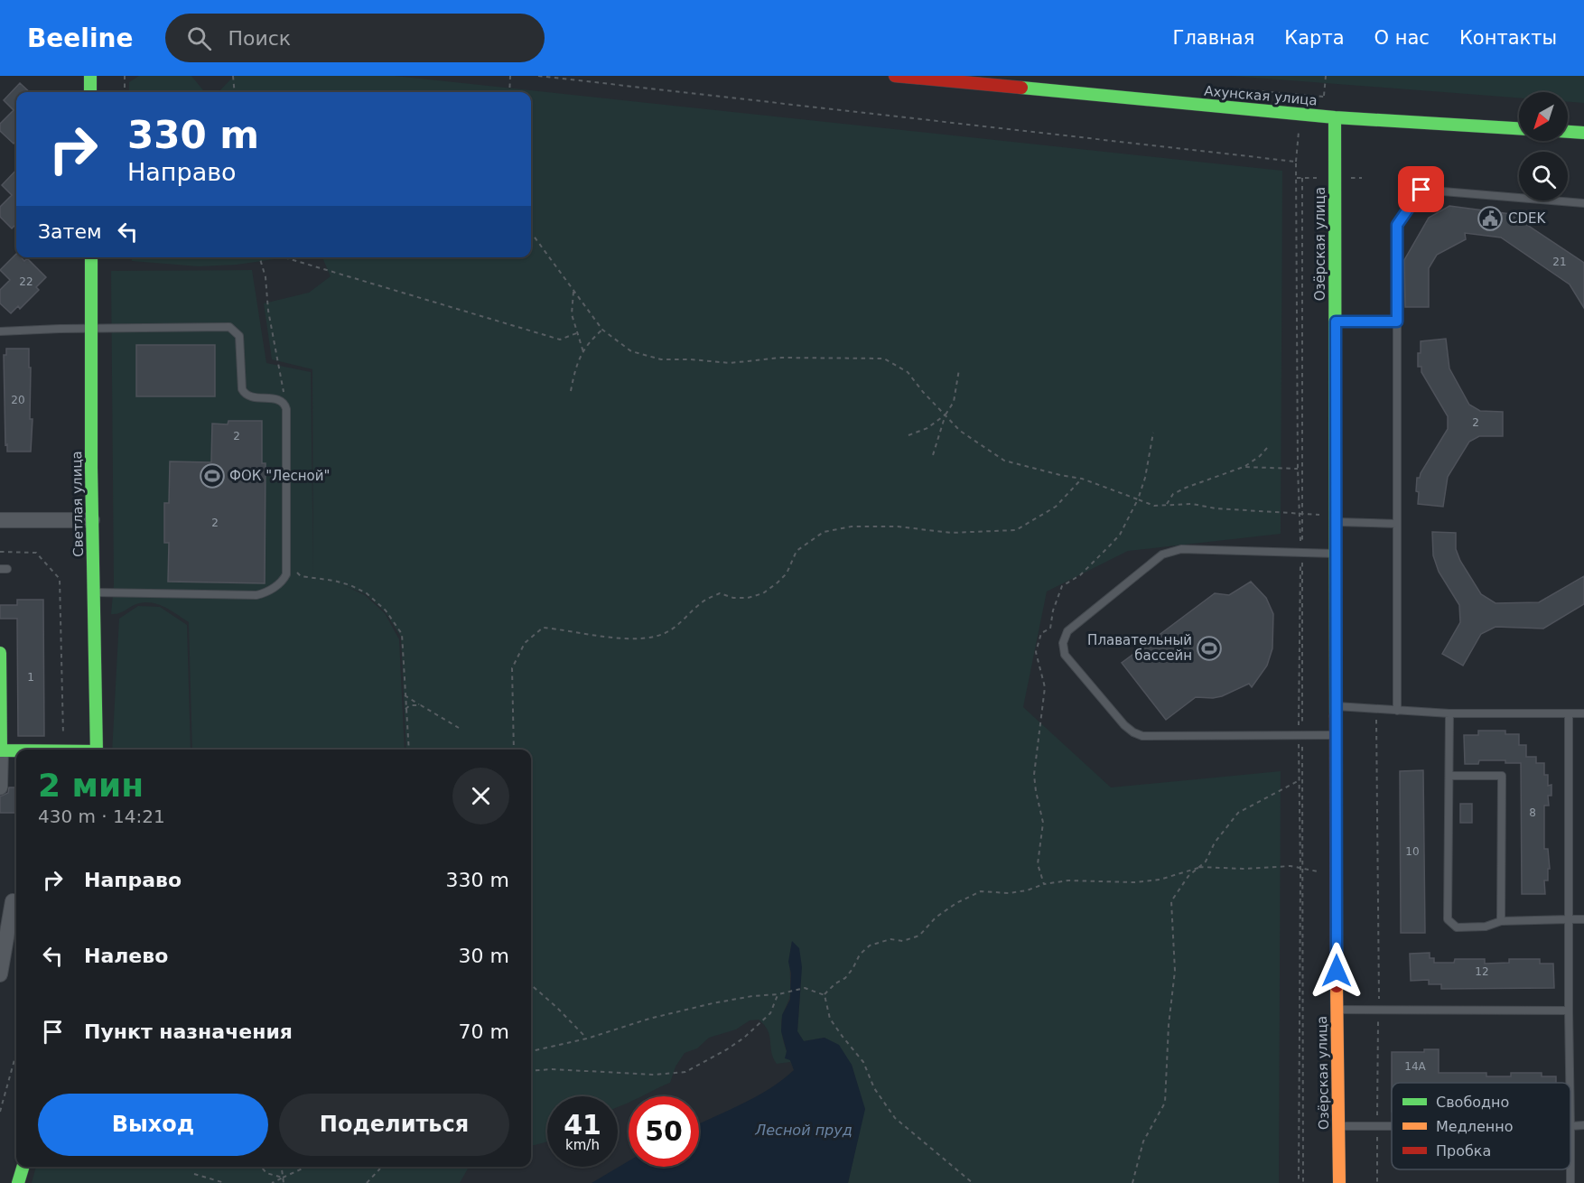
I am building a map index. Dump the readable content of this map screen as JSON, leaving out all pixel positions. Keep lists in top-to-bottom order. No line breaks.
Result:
{"streets":{"main road":["Ахунская улица","Озёрская улица","Светлая улица"]},"crossings":[["Ахунская улица","Озёрская улица"]],"water":["Лесной пруд"],"places":{"public building":["CDEK"],"sports":["ФОК \"Лесной\"","Плавательный бассейн"]},"house_numbers":["21","22","20","2","2","2","1","8","10","12","14А"],"legend":["Свободно","Медленно","Пробка"],"north":"bottom left","page":{"header":"Beeline","search":"Поиск","nav":["Главная","Карта","О нас","Контакты"],"turn":["330 m","Направо"],"then":"Затем","heading":["2 мин","430 m · 14:21"],"list":[{"name":"Направо","value":"330 m"},{"name":"Налево","value":"30 m"},{"name":"Пункт назначения","value":"70 m"}],"buttons":["Выход","Поделиться"],"speed":"41 km/h","limit":"50"}}
